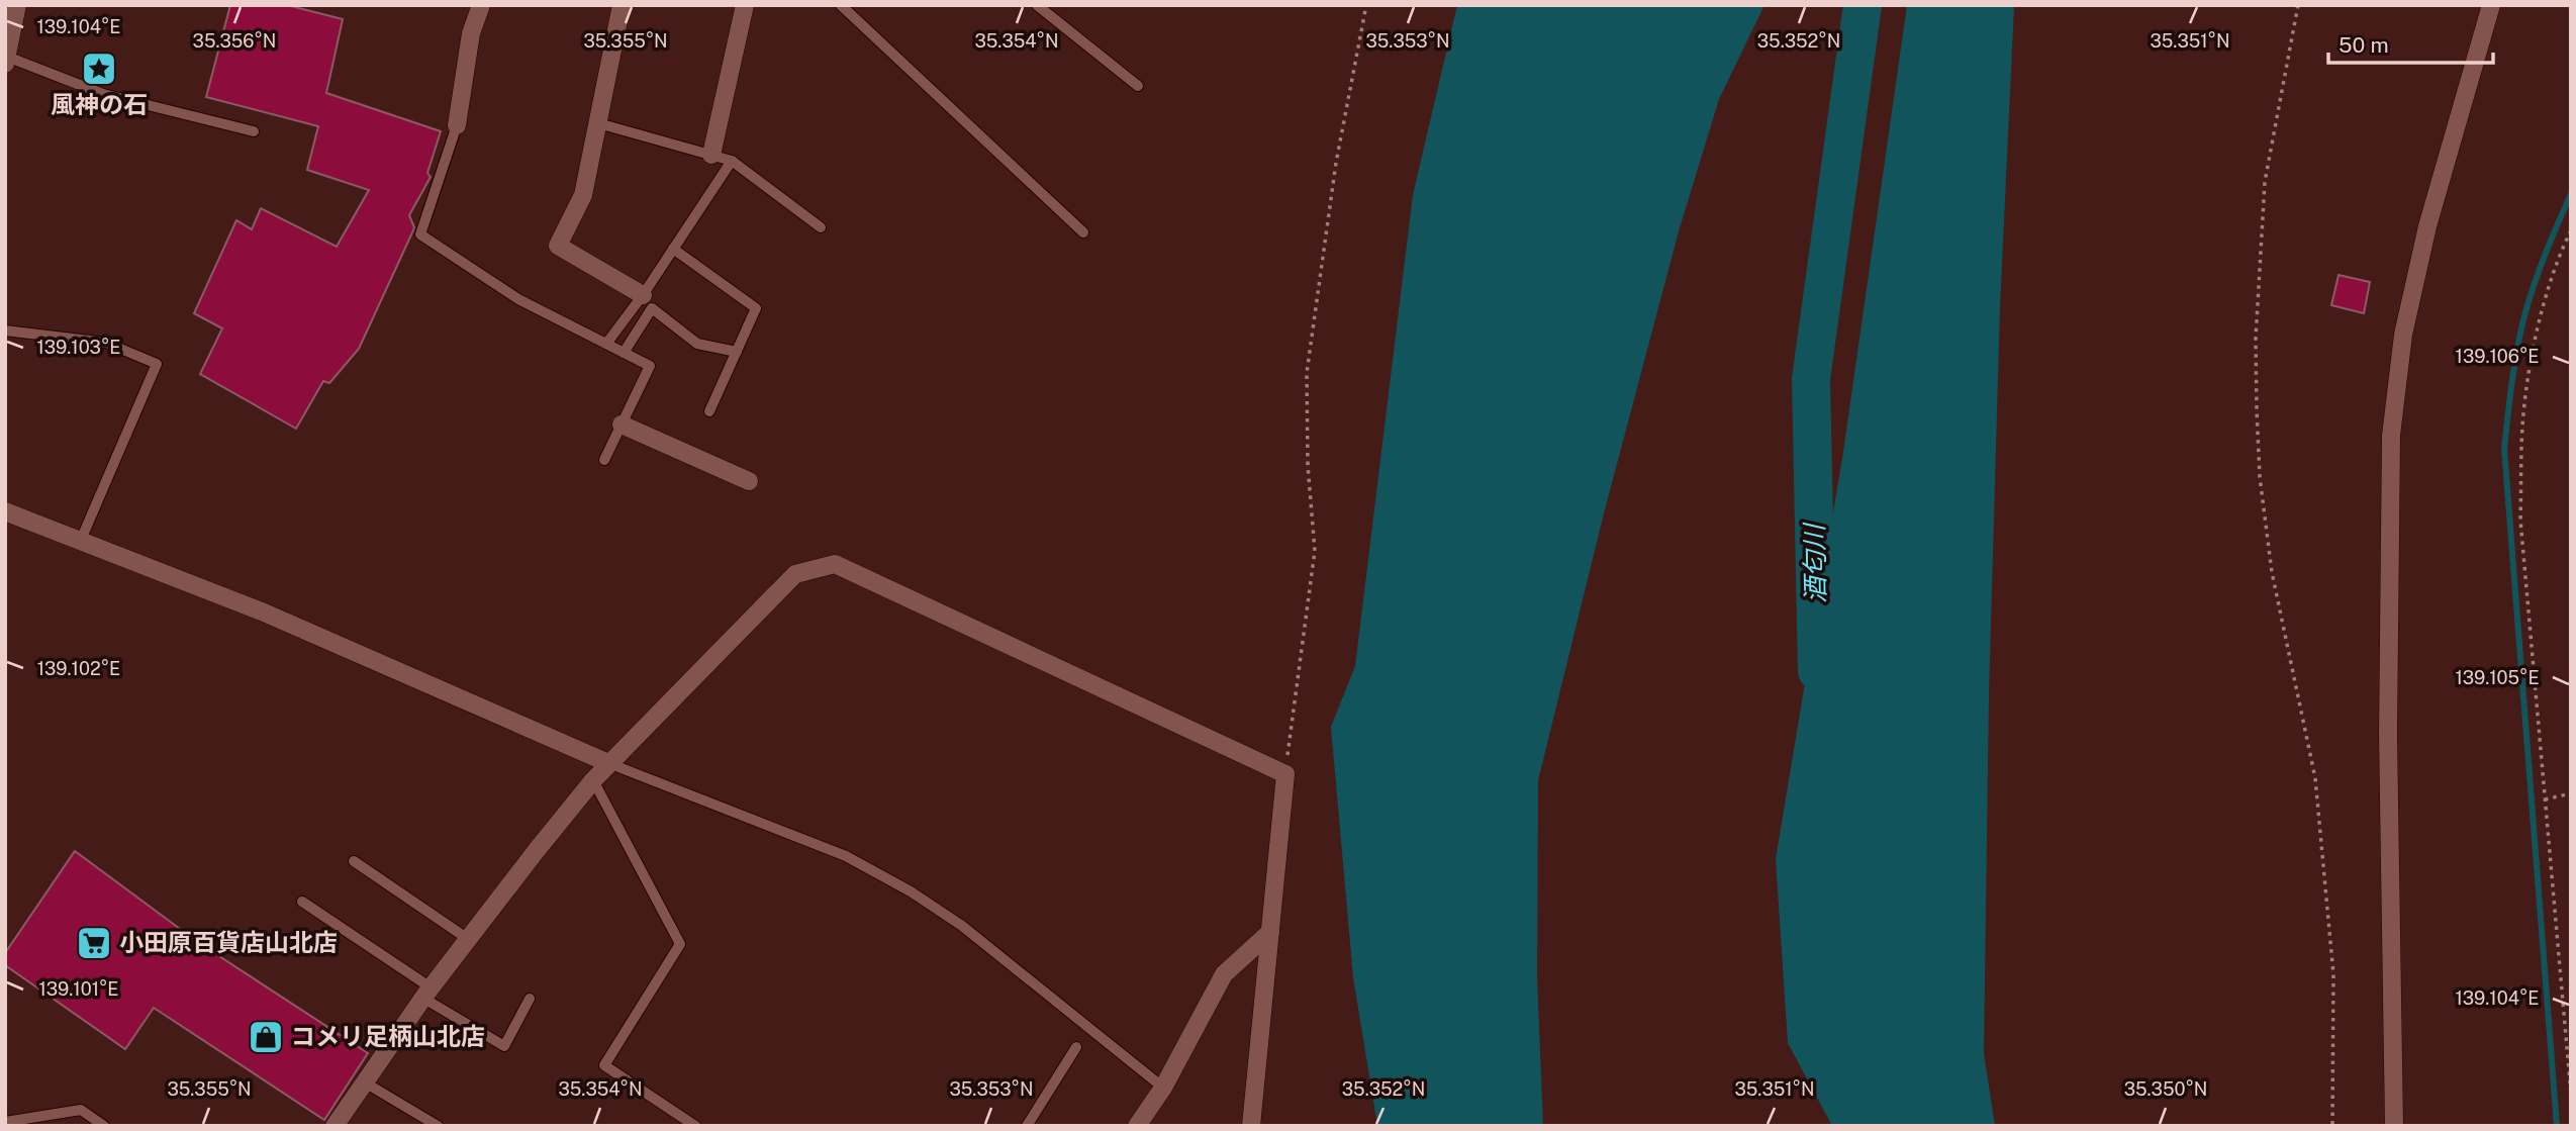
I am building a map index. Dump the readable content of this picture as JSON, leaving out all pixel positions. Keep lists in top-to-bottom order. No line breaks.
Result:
{"water":["酒匂川"],"places":{"place":["風神の石"],"supermarket":["小田原百貨店山北店"],"shop":["コメリ足柄山北店"]},"scale_bar":"50 m","coordinates":["139.104°E","35.356°N","35.355°N","35.354°N","35.353°N","35.352°N","35.351°N","139.103°E","139.106°E","139.102°E","139.105°E","139.101°E","35.350°N"]}
